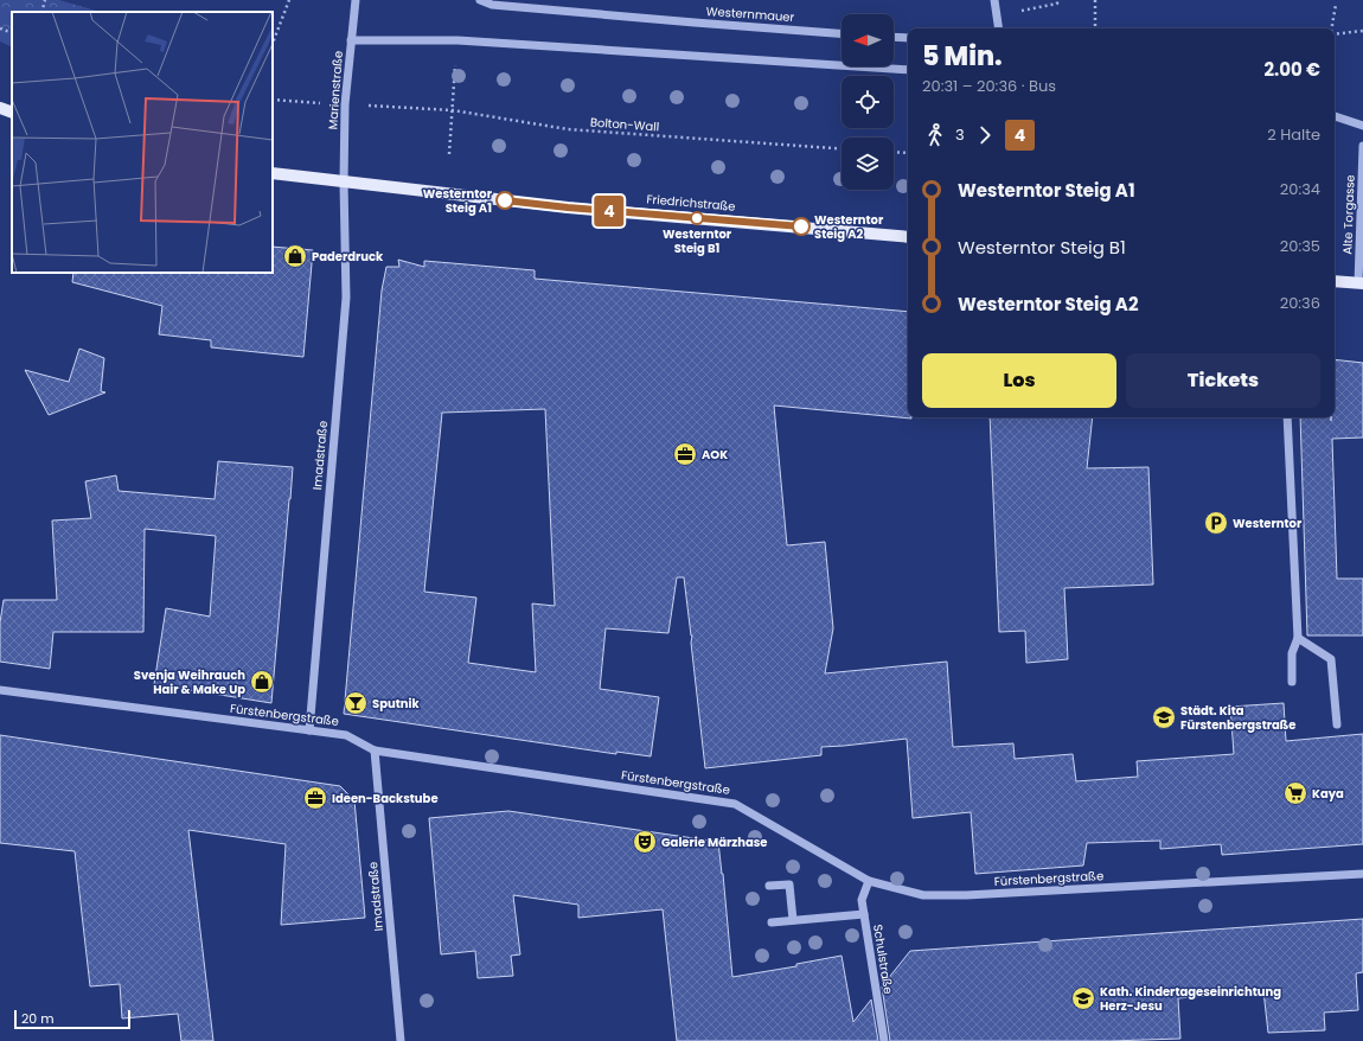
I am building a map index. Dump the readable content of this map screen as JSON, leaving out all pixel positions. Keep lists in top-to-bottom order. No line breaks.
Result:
{"streets":{"main road":["Friedrichstraße"],"street":["Westernmauer","Marienstraße","Alte Torgasse","Imadstraße","Fürstenbergstraße","Schulstraße"],"path":["Bolton-Wall"]},"crossings":[["Marienstraße","Friedrichstraße"],["Marienstraße","Imadstraße"],["Friedrichstraße","Imadstraße"],["Imadstraße","Fürstenbergstraße"],["Fürstenbergstraße","Schulstraße"]],"places":{"other":["Westerntor Steig A1","Westerntor Steig B1","Westerntor Steig A2"],"shop":["Paderdruck","Svenja Weihrauch Hair & Make Up"],"office":["AOK","Ideen-Backstube"],"parking":["Westerntor"],"bar":["Sputnik"],"school or university":["Städt. Kita Fürstenbergstraße","Kath. Kindertageseinrichtung Herz-Jesu"],"supermarket":["Kaya"],"theatre":["Galerie Märzhase"]},"lines":["bus line 4"],"scale_bar":"20 m","north":"left","page":{"on_map":"4","heading":["5 Min.","20:31 – 20:36 · Bus","2.00 €"],"legs":["3","4","2 Halte"],"list":[{"name":"Westerntor Steig A1","value":"20:34"},{"name":"Westerntor Steig B1","value":"20:35"},{"name":"Westerntor Steig A2","value":"20:36"}],"buttons":["Los","Tickets"],"scale":"20 m"}}
